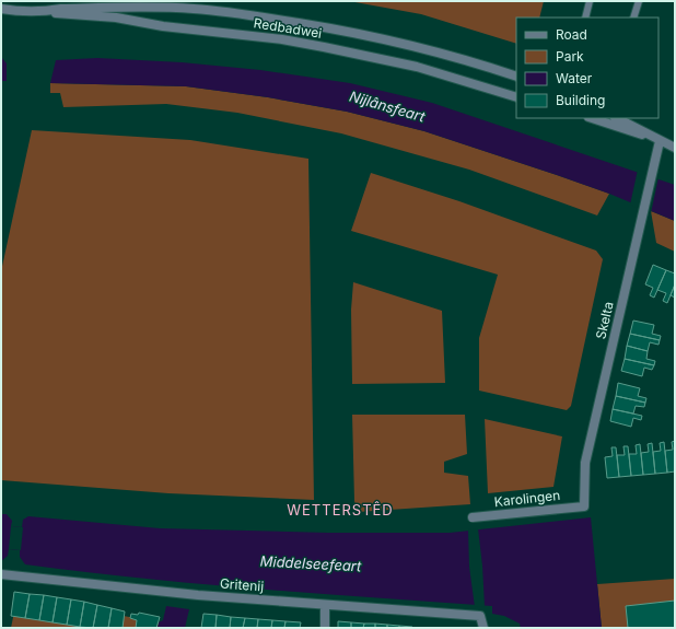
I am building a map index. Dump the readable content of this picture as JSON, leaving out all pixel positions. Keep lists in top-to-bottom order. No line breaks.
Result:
{"streets":{"street":["Redbadwei","Skelta","Karolingen","Gritenij"]},"crossings":[["Skelta","Karolingen"]],"districts":["WETTERSTÊD"],"water":["Nijlânsfeart","Middelseefeart"],"legend":["Road","Park","Water","Building"]}
